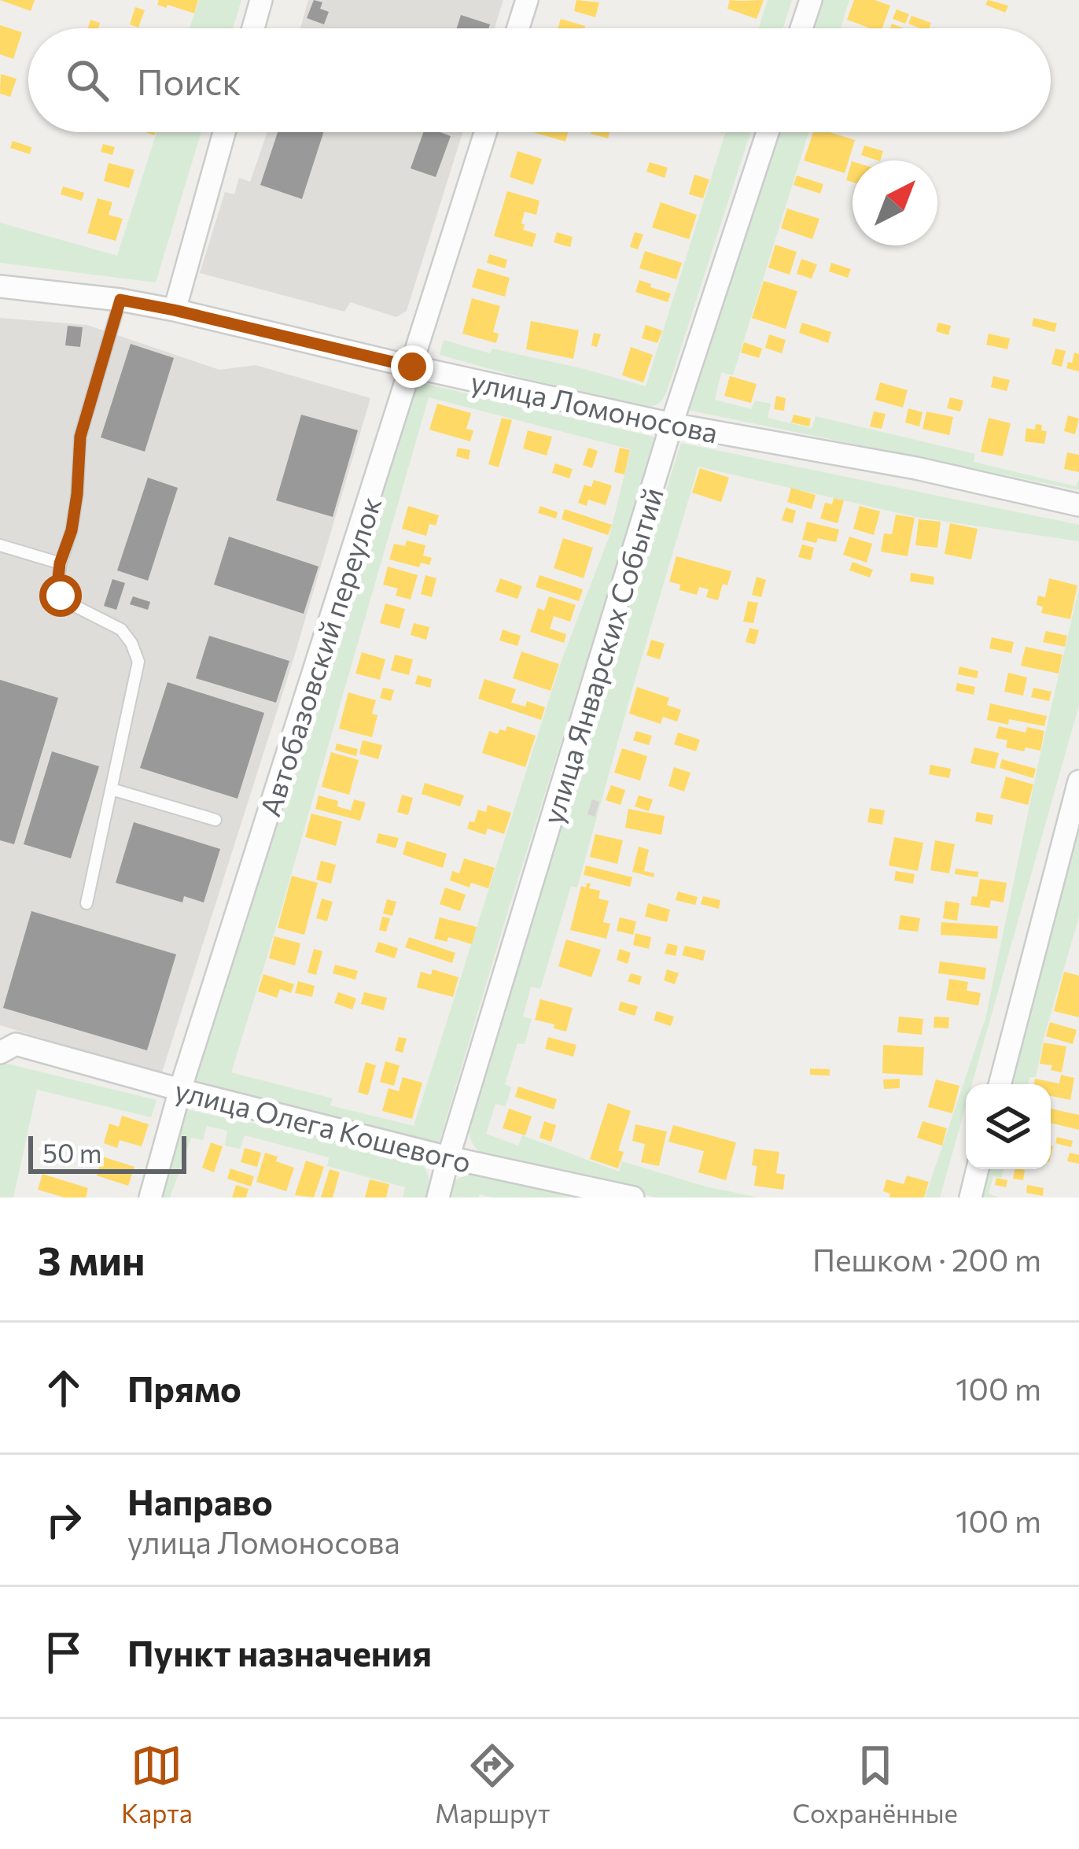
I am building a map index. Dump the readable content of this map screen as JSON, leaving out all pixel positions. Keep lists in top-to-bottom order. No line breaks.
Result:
{"streets":{"street":["улица Ломоносова","улица Январских Событий","Автобазовский переулок","улица Олега Кошевого"]},"crossings":[["улица Ломоносова","улица Январских Событий"],["улица Ломоносова","Автобазовский переулок"],["улица Январских Событий","улица Олега Кошевого"],["Автобазовский переулок","улица Олега Кошевого"]],"scale_bar":"50 m","north":"top right","page":{"search":"Поиск","scale":"50 m","heading":["3 мин","Пешком · 200 m"],"list":[["Прямо","100 m"],["Направо","улица Ломоносова","100 m"],"Пункт назначения"],"nav":["Карта","Маршрут","Сохранённые"]}}
